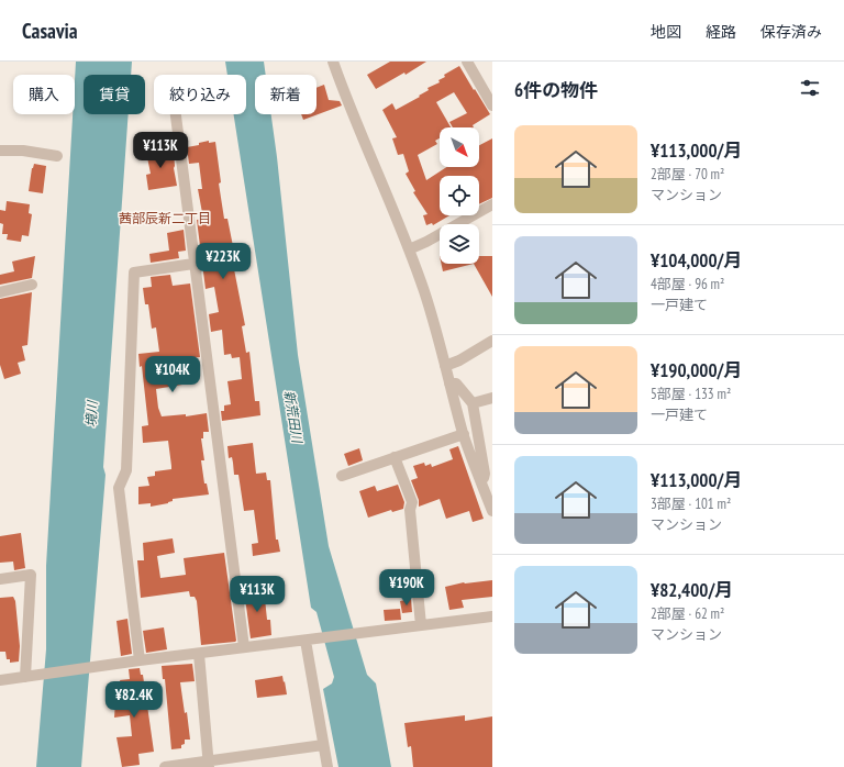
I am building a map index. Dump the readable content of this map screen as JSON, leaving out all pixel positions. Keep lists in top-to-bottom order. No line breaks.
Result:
{"districts":["茜部辰新二丁目"],"water":["境川","新荒田川"],"north":"bottom right","page":{"header":"Casavia","nav":["地図","経路","保存済み"],"heading":"6件の物件","chip":["購入","賃貸","絞り込み","新着"],"list":[{"name":"¥113,000/月","note":"2部屋 · 70 m² · マンション"},{"name":"¥104,000/月","note":"4部屋 · 96 m² · 一戸建て"},{"name":"¥190,000/月","note":"5部屋 · 133 m² · 一戸建て"},{"name":"¥113,000/月","note":"3部屋 · 101 m² · マンション"},{"name":"¥82,400/月","note":"2部屋 · 62 m² · マンション"}],"price":["¥113K","¥223K","¥104K","¥190K","¥113K","¥82.4K"]}}
